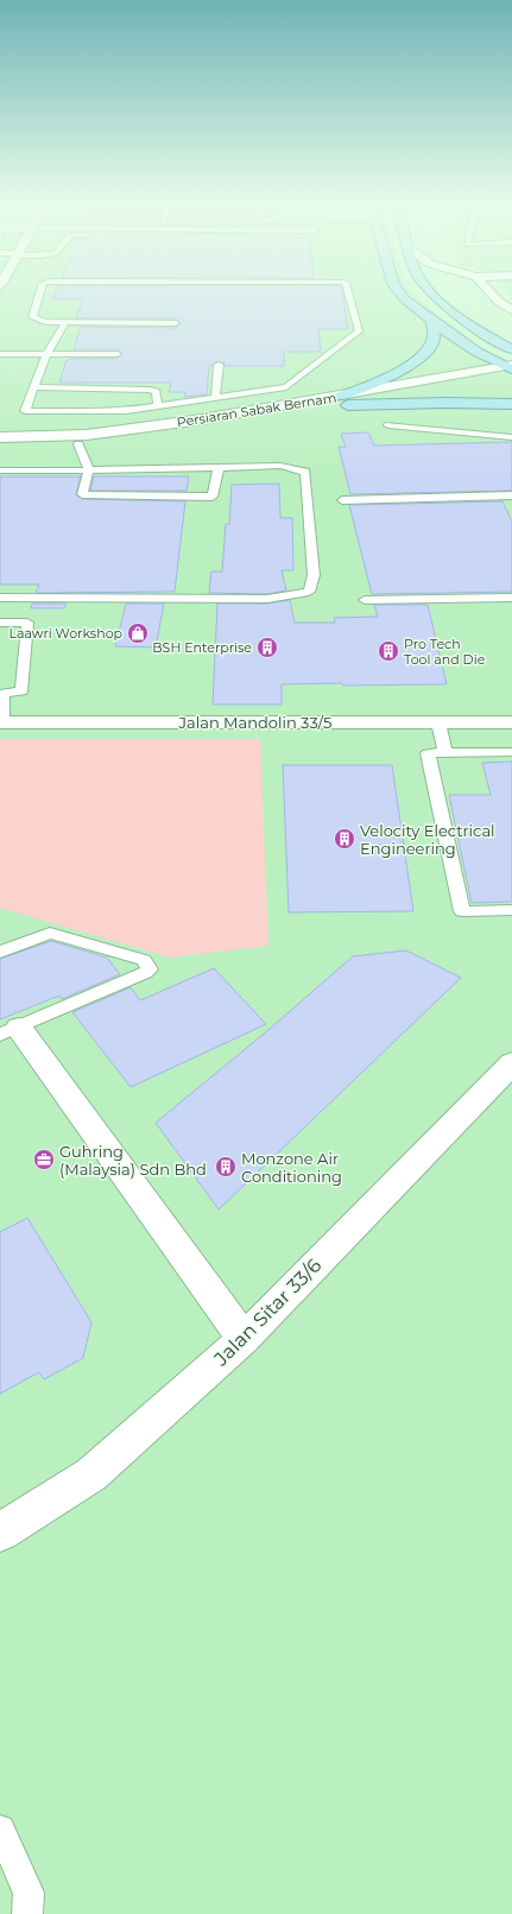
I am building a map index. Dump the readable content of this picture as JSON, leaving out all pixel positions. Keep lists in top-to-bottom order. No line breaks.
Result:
{"streets":{"street":["Persiaran Sabak Bernam","Jalan Mandolin 33/5","Jalan Sitar 33/6"]},"places":{"shop":["Laawri Workshop"],"building":["BSH Enterprise","Pro Tech Tool and Die","Velocity Electrical Engineering","Monzone Air Conditioning"],"office":["Guhring (Malaysia) Sdn Bhd"]}}
